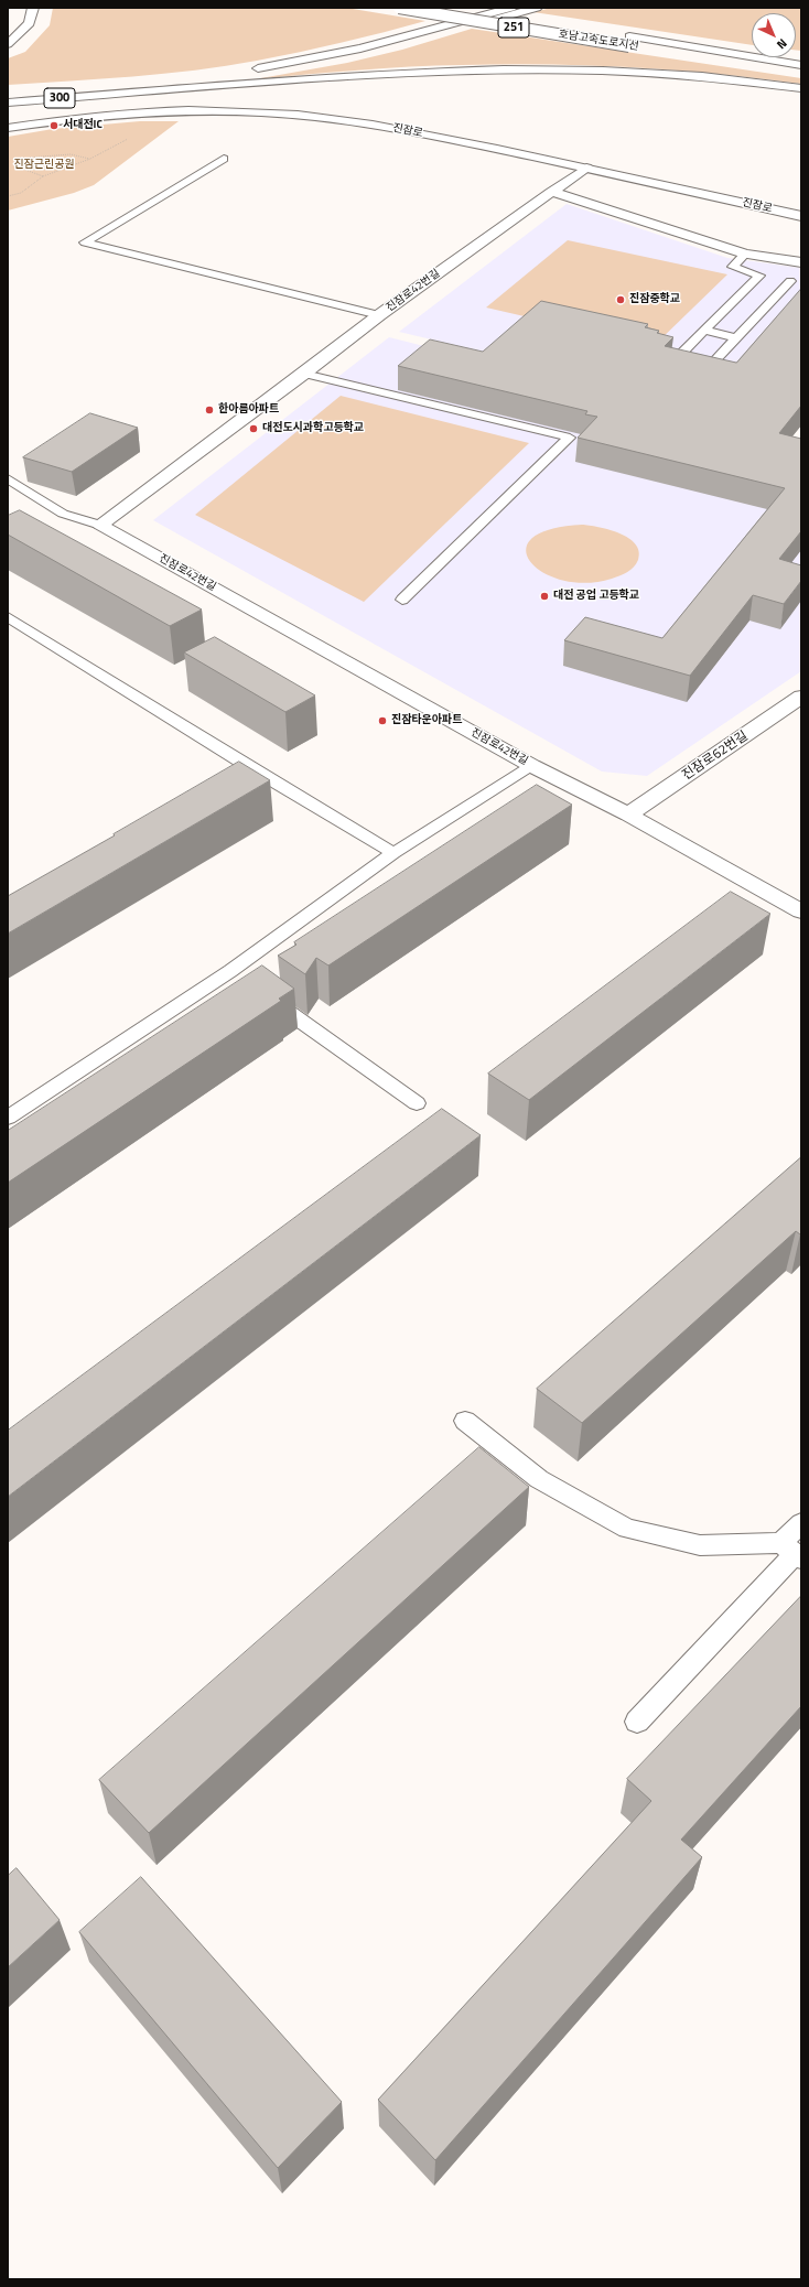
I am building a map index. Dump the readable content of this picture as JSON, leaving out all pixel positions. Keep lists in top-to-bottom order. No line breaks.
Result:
{"streets":{"main road":["251","호남고속도로지선","300","진잠로","진잠로42번길","진잠로62번길"]},"crossings":[["진잠로","진잠로42번길"],["진잠로42번길","진잠로62번길"]],"parks":["진잠근린공원"],"places":["서대전IC","진잠중학교","한아름아파트","대전도시과학고등학교","대전 공업 고등학교","진잠타운아파트"],"north":"bottom right"}
